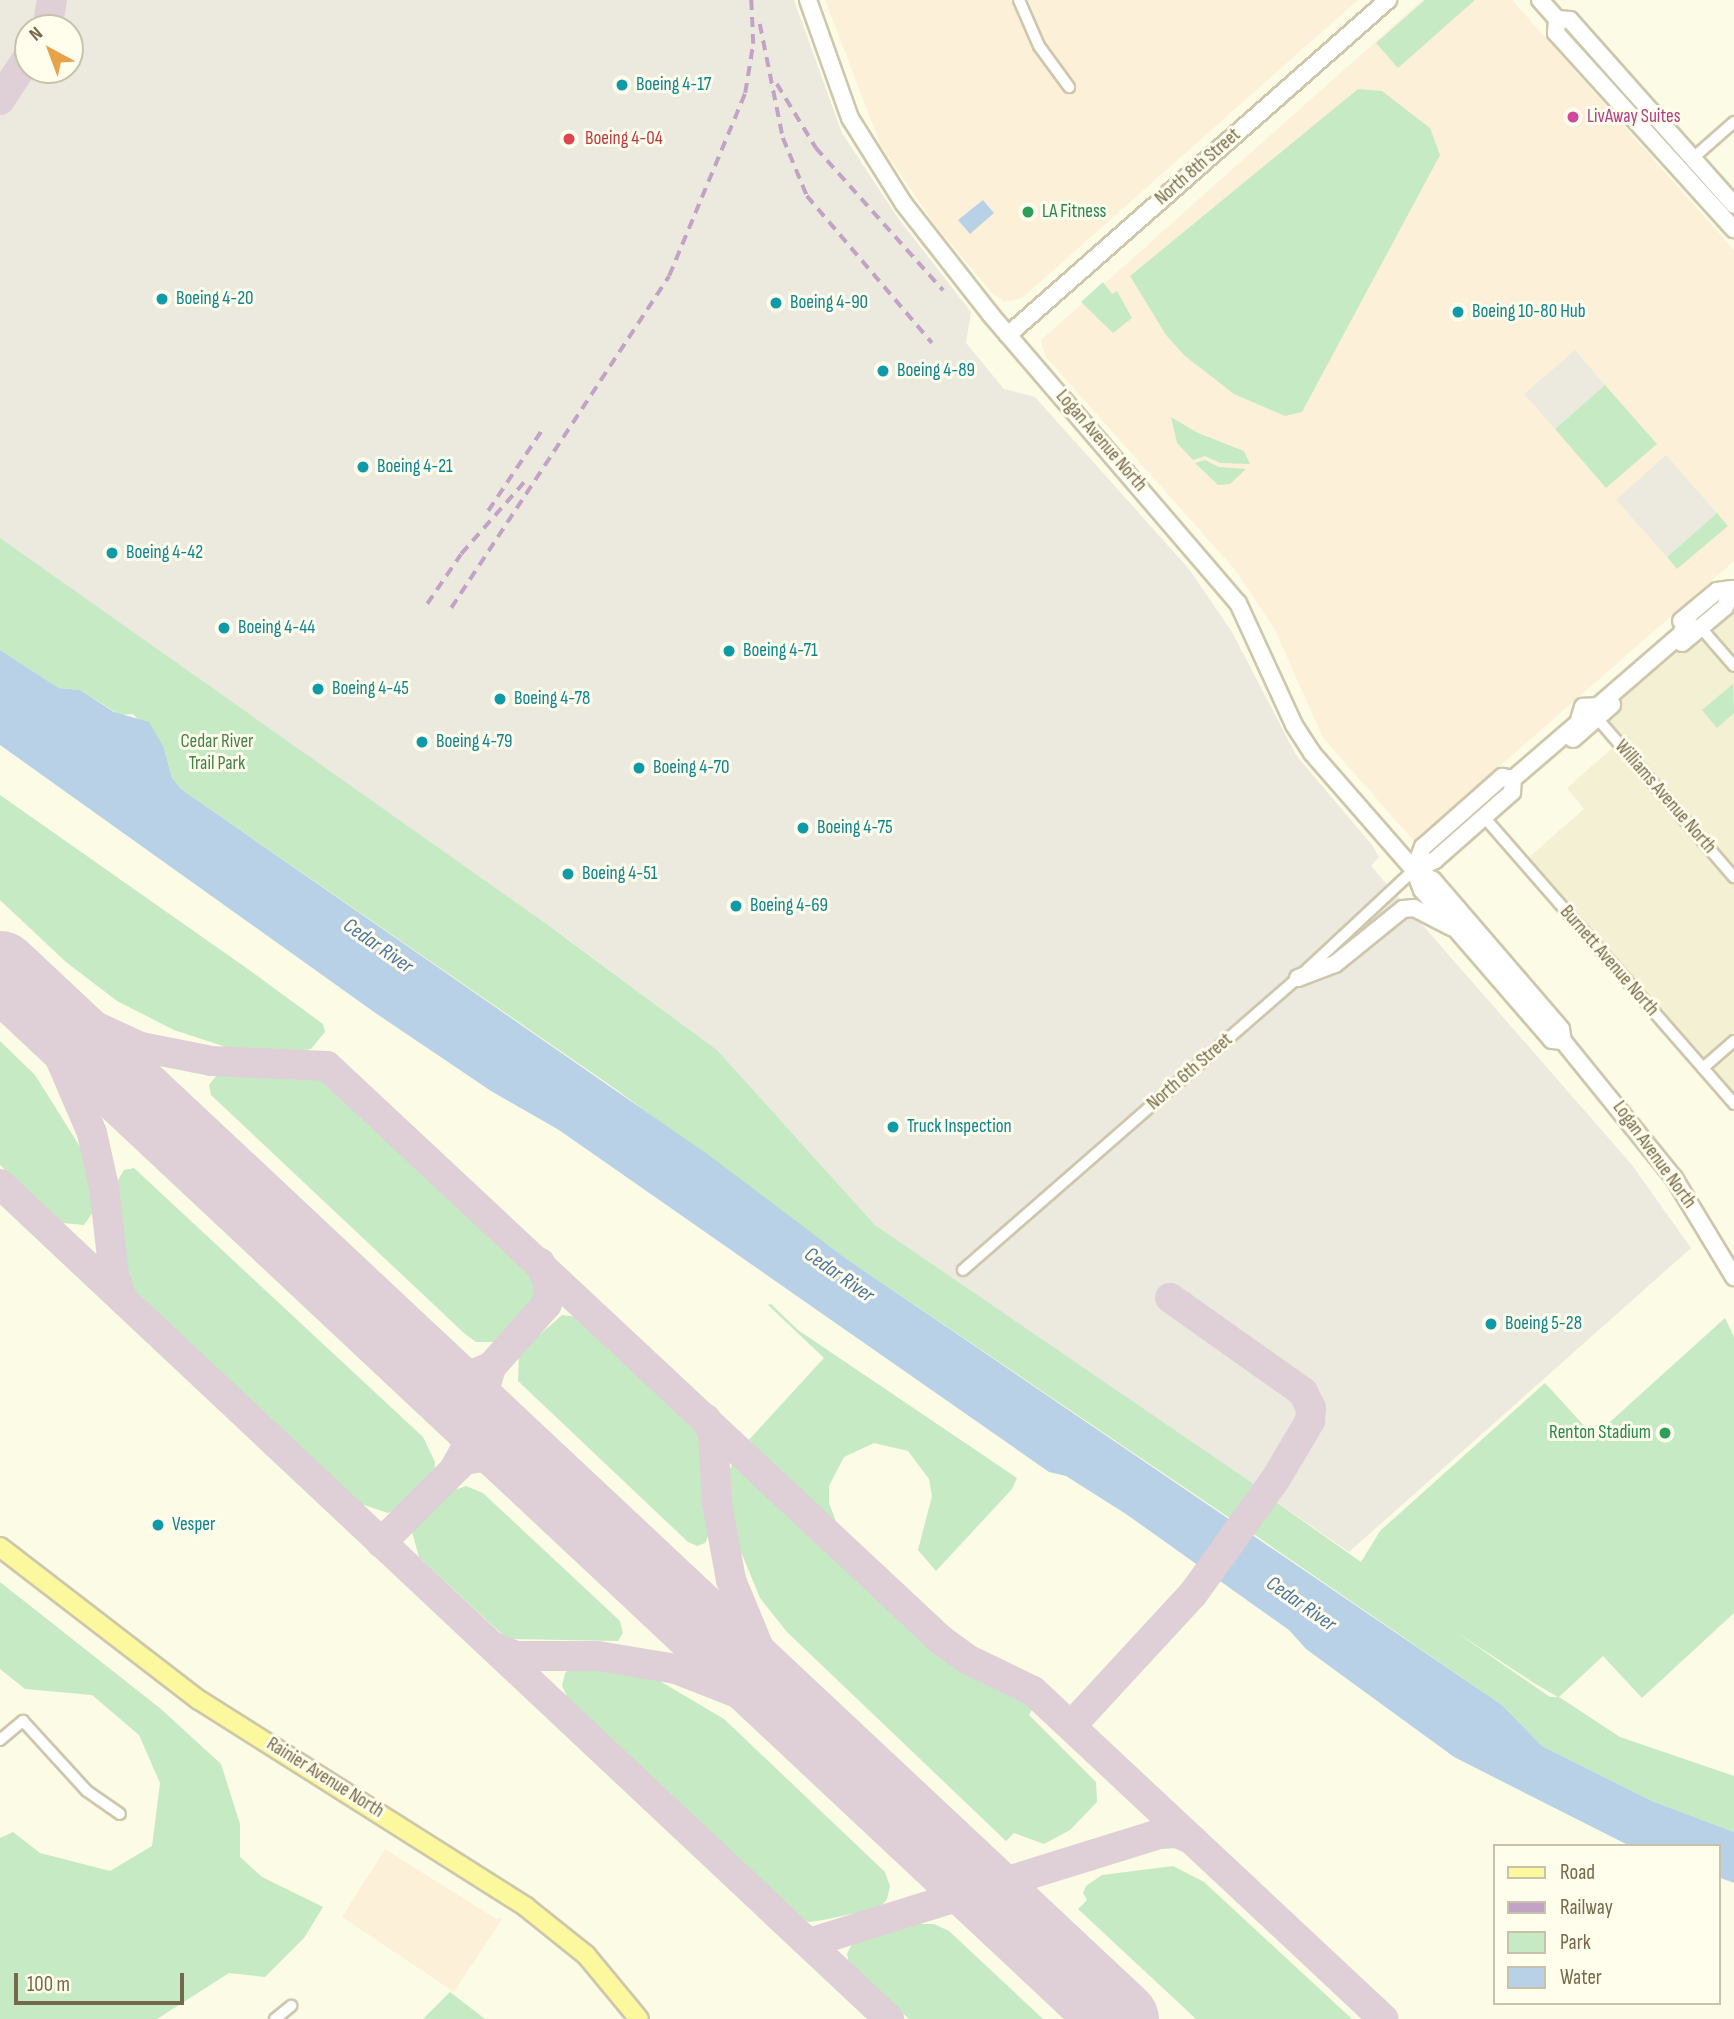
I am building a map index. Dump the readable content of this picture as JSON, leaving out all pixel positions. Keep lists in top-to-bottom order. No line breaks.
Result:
{"streets":{"main road":["North 8th Street","Logan Avenue North","North 6th Street","Rainier Avenue North"],"street":["Williams Avenue North","Burnett Avenue North"]},"crossings":[["North 8th Street","Logan Avenue North"],["Logan Avenue North","North 6th Street"],["Williams Avenue North","North 6th Street"],["Burnett Avenue North","North 6th Street"]],"water":["Cedar River"],"parks":["Cedar River Trail Park"],"places":["Boeing 4-17","LivAway Suites","Boeing 4-04","LA Fitness","Boeing 4-20","Boeing 4-90","Boeing 10-80 Hub","Boeing 4-89","Boeing 4-21","Boeing 4-42","Boeing 4-44","Boeing 4-71","Boeing 4-45","Boeing 4-78","Boeing 4-79","Boeing 4-70","Boeing 4-75","Boeing 4-51","Boeing 4-69","Truck Inspection","Boeing 5-28","Renton Stadium","Vesper"],"legend":["Road","Railway","Park","Water"],"scale_bar":"100 m","north":"top left"}
